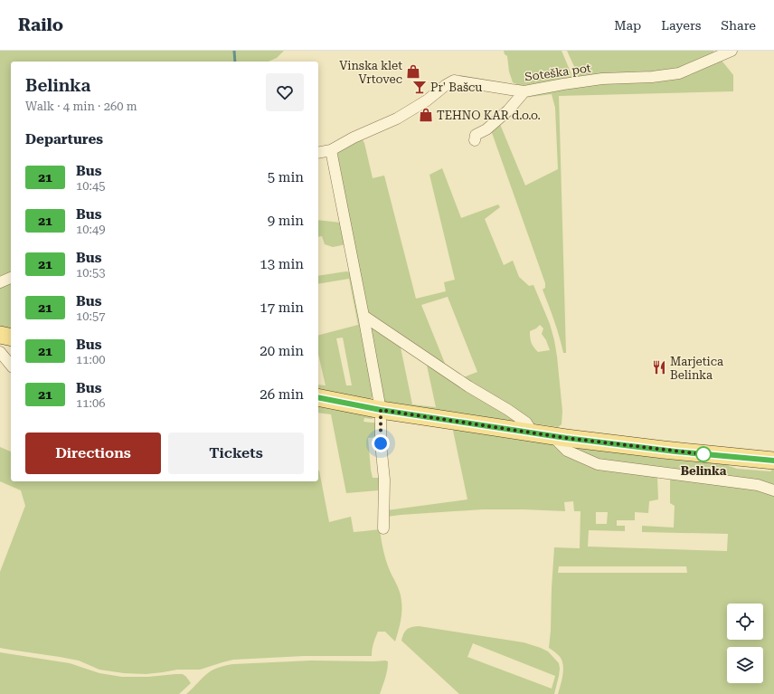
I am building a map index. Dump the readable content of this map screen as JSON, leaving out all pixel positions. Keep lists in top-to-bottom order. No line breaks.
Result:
{"streets":{"street":["Soteška pot"]},"places":{"shop":["Vinska klet Vrtovec","TEHNO KAR d.o.o."],"bar":["Pr' Bašcu"],"restaurant":["Marjetica Belinka"],"other":["Belinka"]},"lines":["bus line 21"],"page":{"header":"Railo","nav":["Map","Layers","Share"],"heading":[["Belinka","Walk · 4 min · 260 m"],"Departures"],"list":[{"mark":"21","name":"Bus","note":"10:45","value":"5 min"},{"mark":"21","name":"Bus","note":"10:49","value":"9 min"},{"mark":"21","name":"Bus","note":"10:53","value":"13 min"},{"mark":"21","name":"Bus","note":"10:57","value":"17 min"},{"mark":"21","name":"Bus","note":"11:00","value":"20 min"},{"mark":"21","name":"Bus","note":"11:06","value":"26 min"}],"buttons":["Directions","Tickets"]}}
